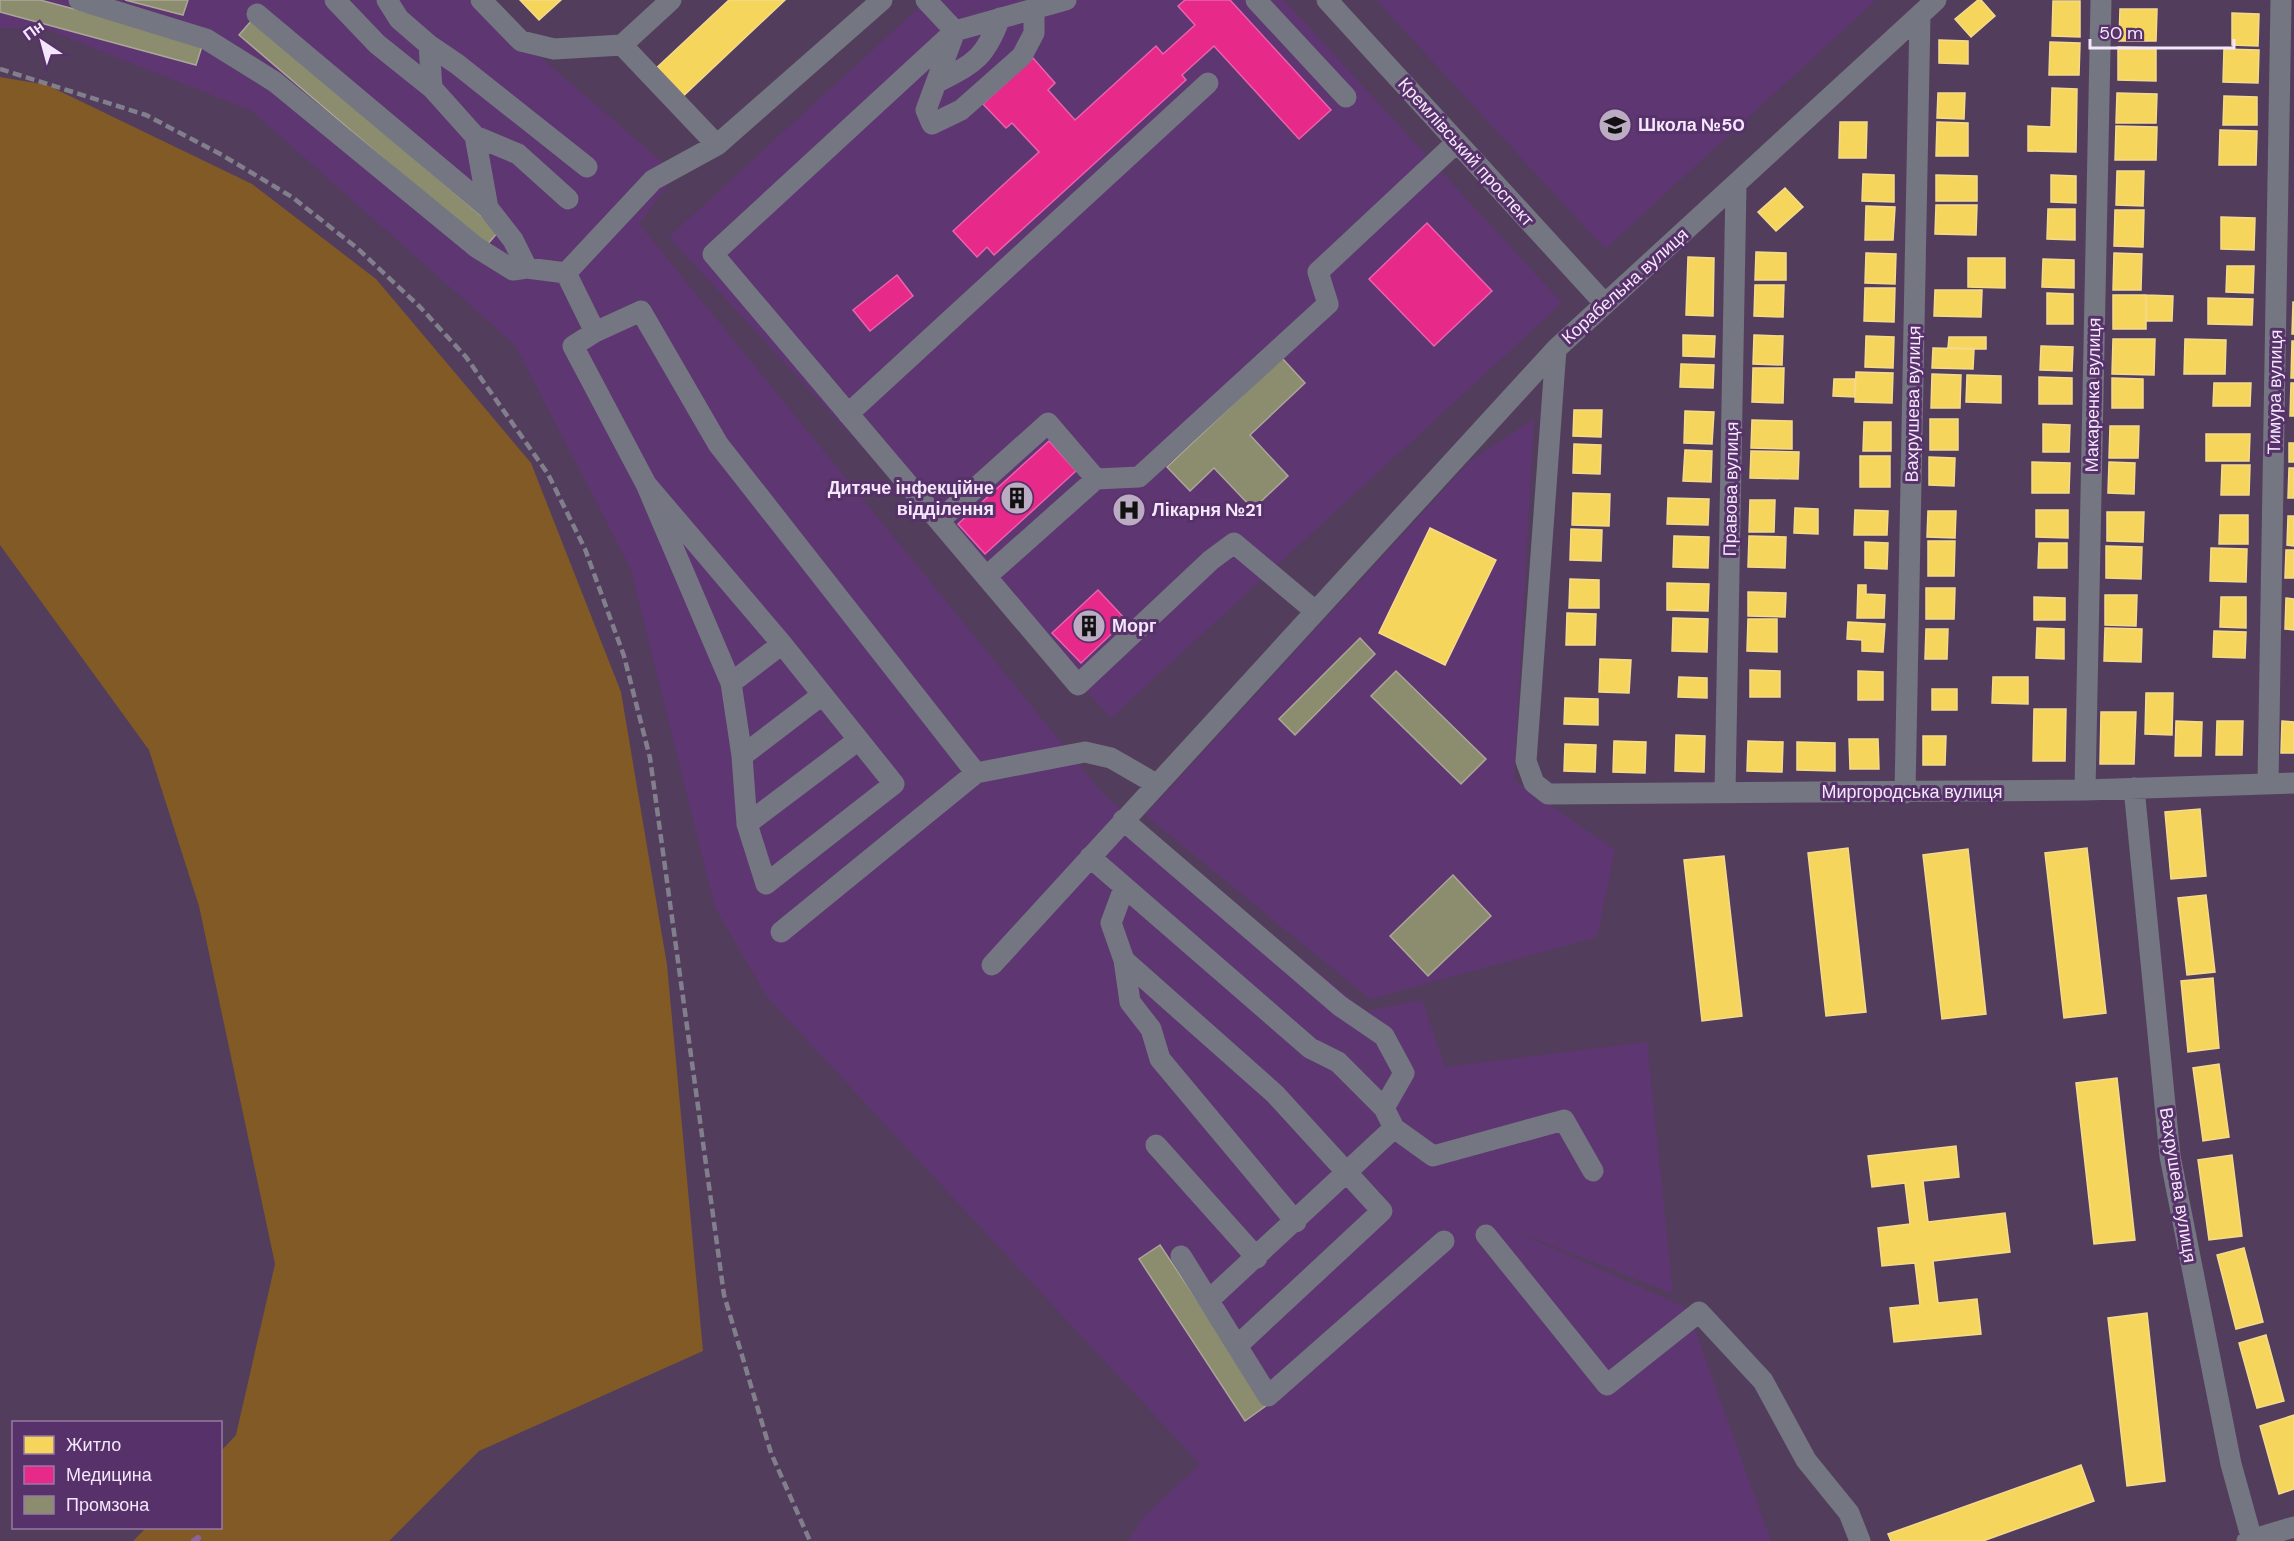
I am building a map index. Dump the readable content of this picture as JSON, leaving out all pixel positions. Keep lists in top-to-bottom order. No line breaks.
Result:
{"streets":{"street":["Кремлівський проспект","Корабельна вулиця","Тимура вулиця","Макаренка вулиця","Вахрушева вулиця","Правова вулиця","Миргородська вулиця"]},"crossings":[["Кремлівський проспект","Корабельна вулиця"],["Корабельна вулиця","Вахрушева вулиця"],["Корабельна вулиця","Правова вулиця"],["Корабельна вулиця","Миргородська вулиця"],["Тимура вулиця","Миргородська вулиця"],["Макаренка вулиця","Миргородська вулиця"],["Вахрушева вулиця","Миргородська вулиця"],["Правова вулиця","Миргородська вулиця"]],"places":{"school or university":["Школа №50"],"building":["Дитяче інфекційне відділення","Морг"],"hospital":["Лікарня №21"]},"legend":["Житло","Медицина","Промзона"],"scale_bar":"50 m","north":"top left"}
